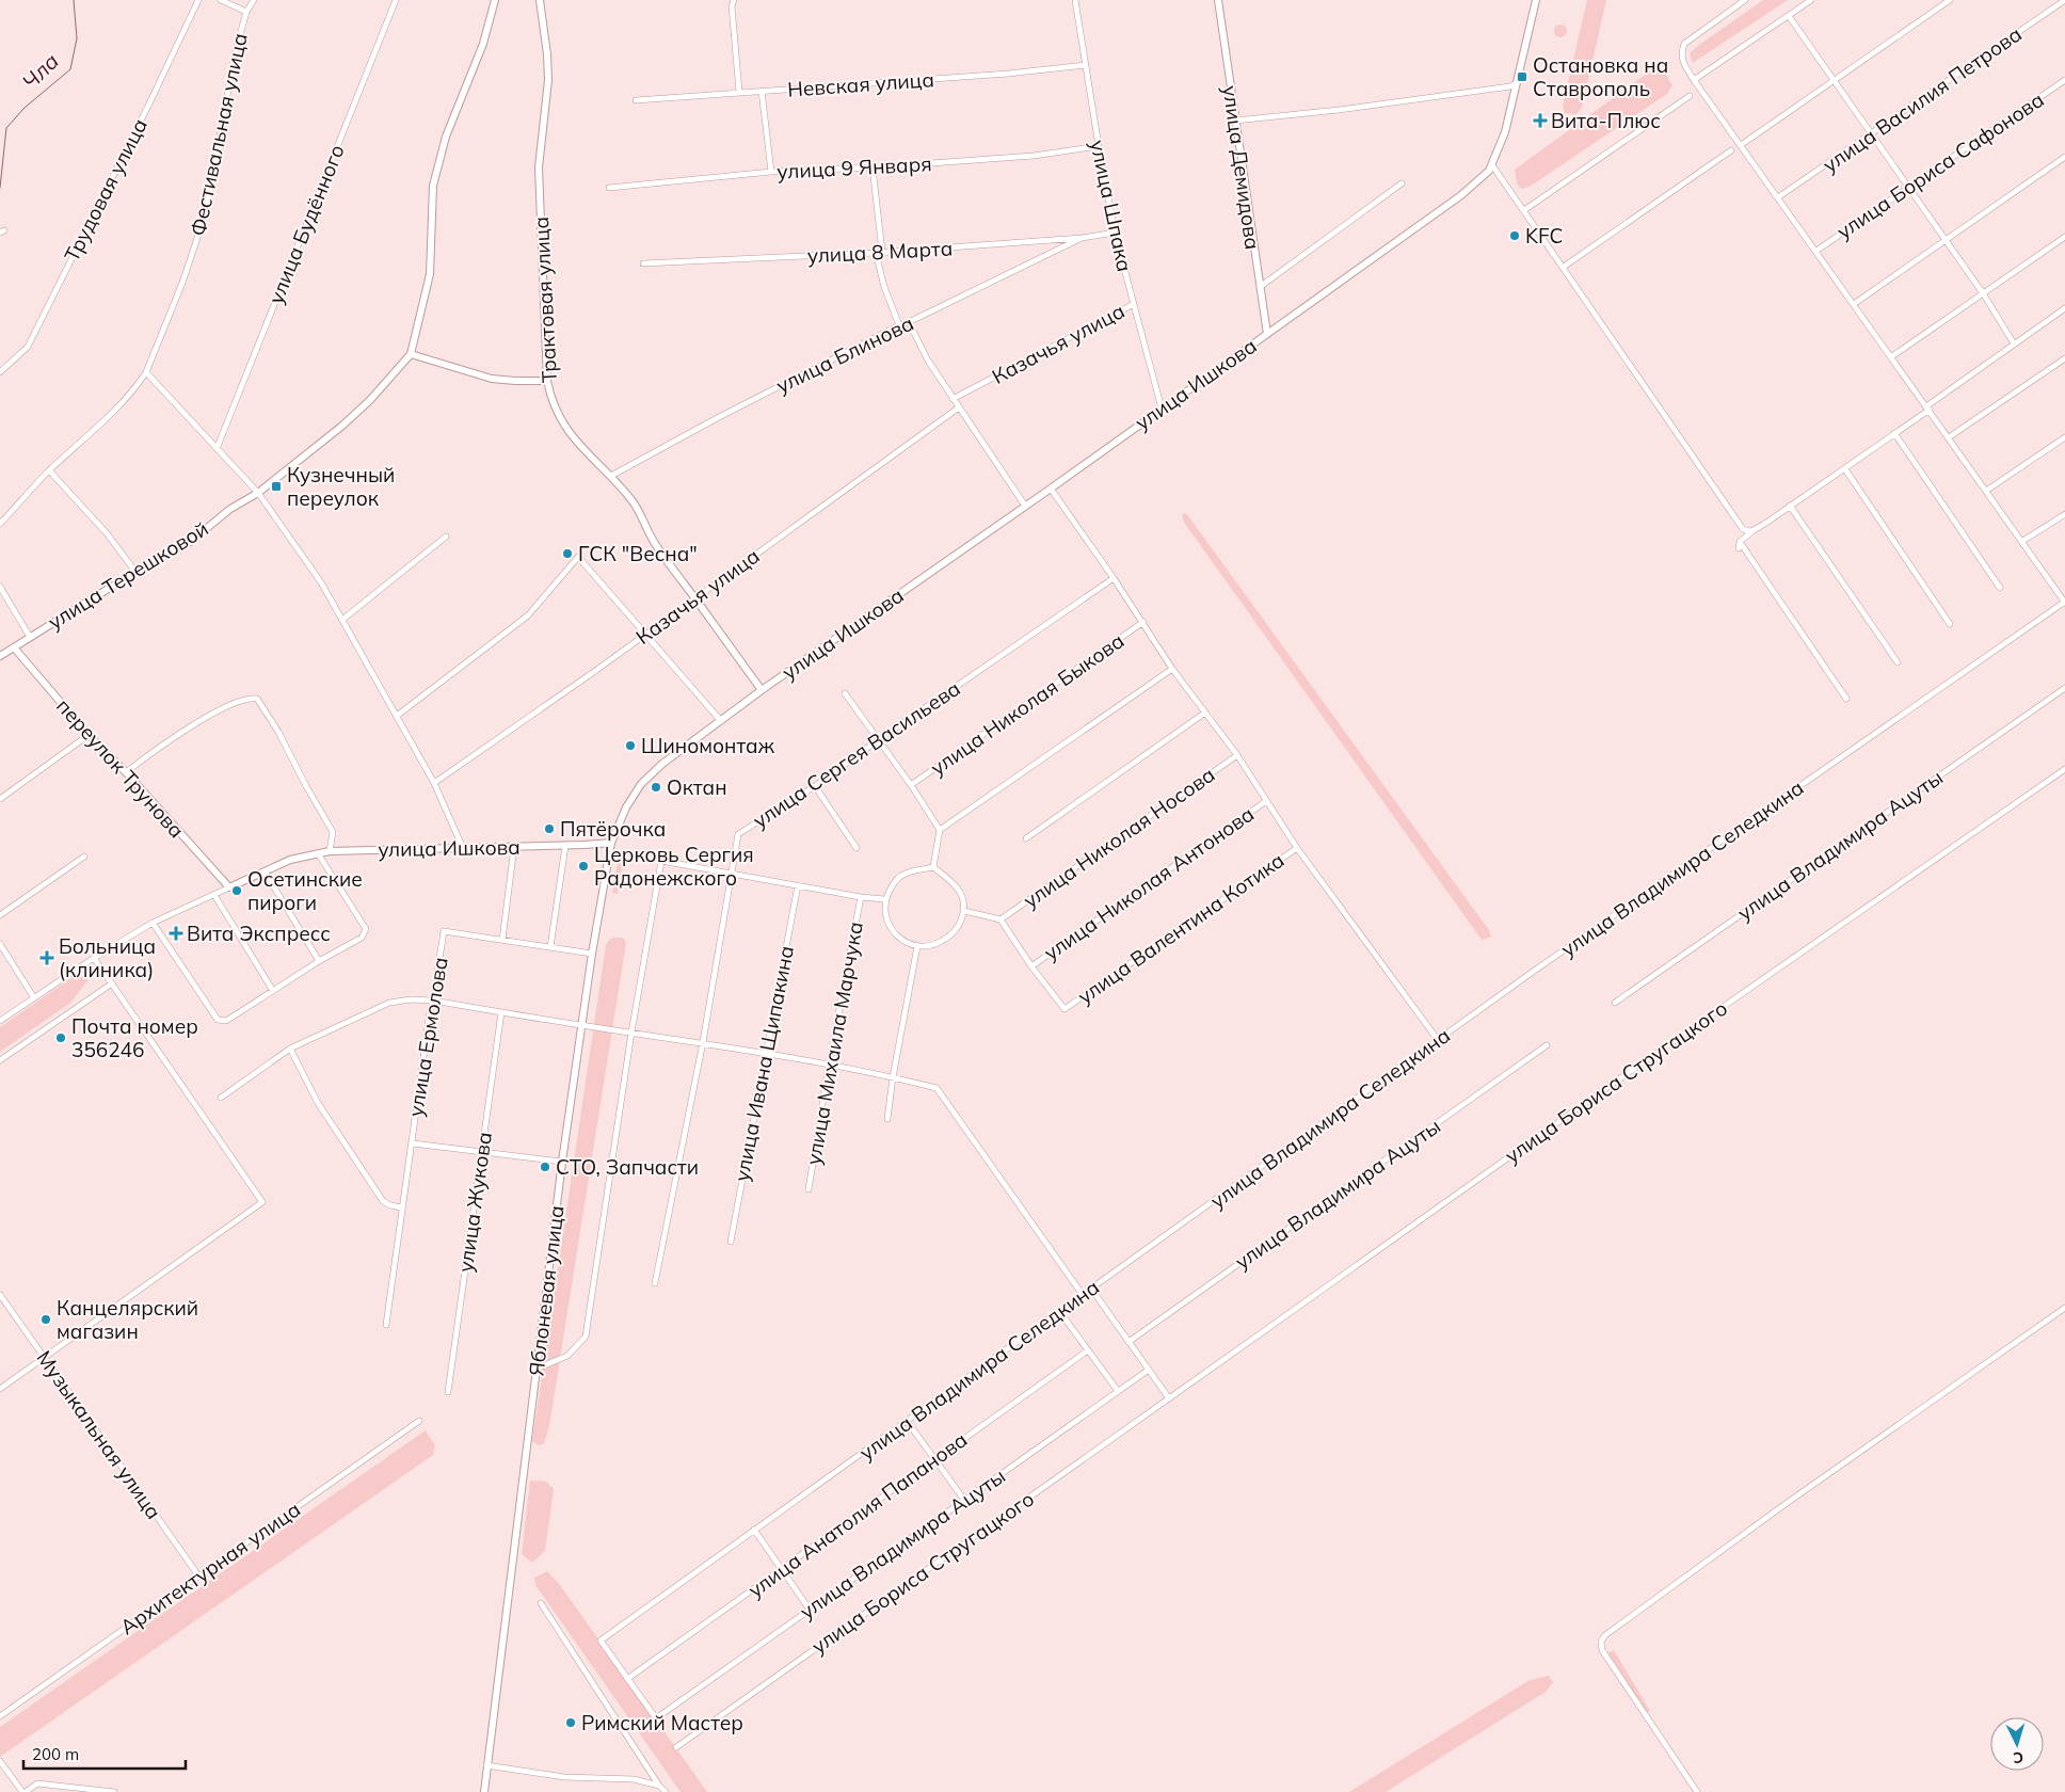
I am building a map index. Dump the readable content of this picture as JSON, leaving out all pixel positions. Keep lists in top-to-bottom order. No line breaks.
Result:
{"streets":{"street":["Невская улица","улица Василия Петрова","Фестивальная улица","улица Бориса Сафонова","улица 9 Января","улица Демидова","Трудовая улица","улица Шпака","улица Будённого","улица 8 Марта","Трактовая улица","Казачья улица","улица Блинова","улица Ишкова","улица Терешковой","улица Николая Быкова","улица Сергея Васильева","переулок Трунова","улица Николая Носова","улица Владимира Ацуты","улица Владимира Селедкина","улица Николая Антонова","улица Валентина Котика","улица Ермолова","улица Михаила Марчука","улица Ивана Щипакина","улица Бориса Стругацкого","улица Жукова","Яблоневая улица","Музыкальная улица","улица Анатолия Папанова","Архитектурная улица"]},"crossings":[["Невская улица","улица Шпака"],["улица 9 Января","улица Шпака"],["улица Демидова","улица Ишкова"],["улица Шпака","улица 8 Марта"],["улица Шпака","Казачья улица"],["улица Шпака","улица Ишкова"],["улица 8 Марта","улица Блинова"],["Трактовая улица","Казачья улица"],["Трактовая улица","улица Блинова"],["Трактовая улица","улица Ишкова"],["улица Ишкова","переулок Трунова"],["улица Ишкова","Яблоневая улица"],["улица Терешковой","переулок Трунова"],["улица Владимира Ацуты","улица Владимира Селедкина"],["улица Владимира Ацуты","улица Анатолия Папанова"],["улица Владимира Селедкина","улица Анатолия Папанова"],["улица Николая Антонова","улица Валентина Котика"],["Музыкальная улица","Архитектурная улица"]],"water":["Чла"],"places":{"transit":["Остановка на Ставрополь","Кузнечный переулок"],"health":["Вита-Плюс","Вита Экспресс","Больница (клиника)"],"other":["KFC","ГСК \"Весна\"","Шиномонтаж","Октан","Пятёрочка","Церковь Сергия Радонежского","Осетинские пироги","Почта номер 356246","СТО, Запчасти","Канцелярский магазин","Римский Мастер"]},"scale_bar":"200 m","north":"bottom"}
